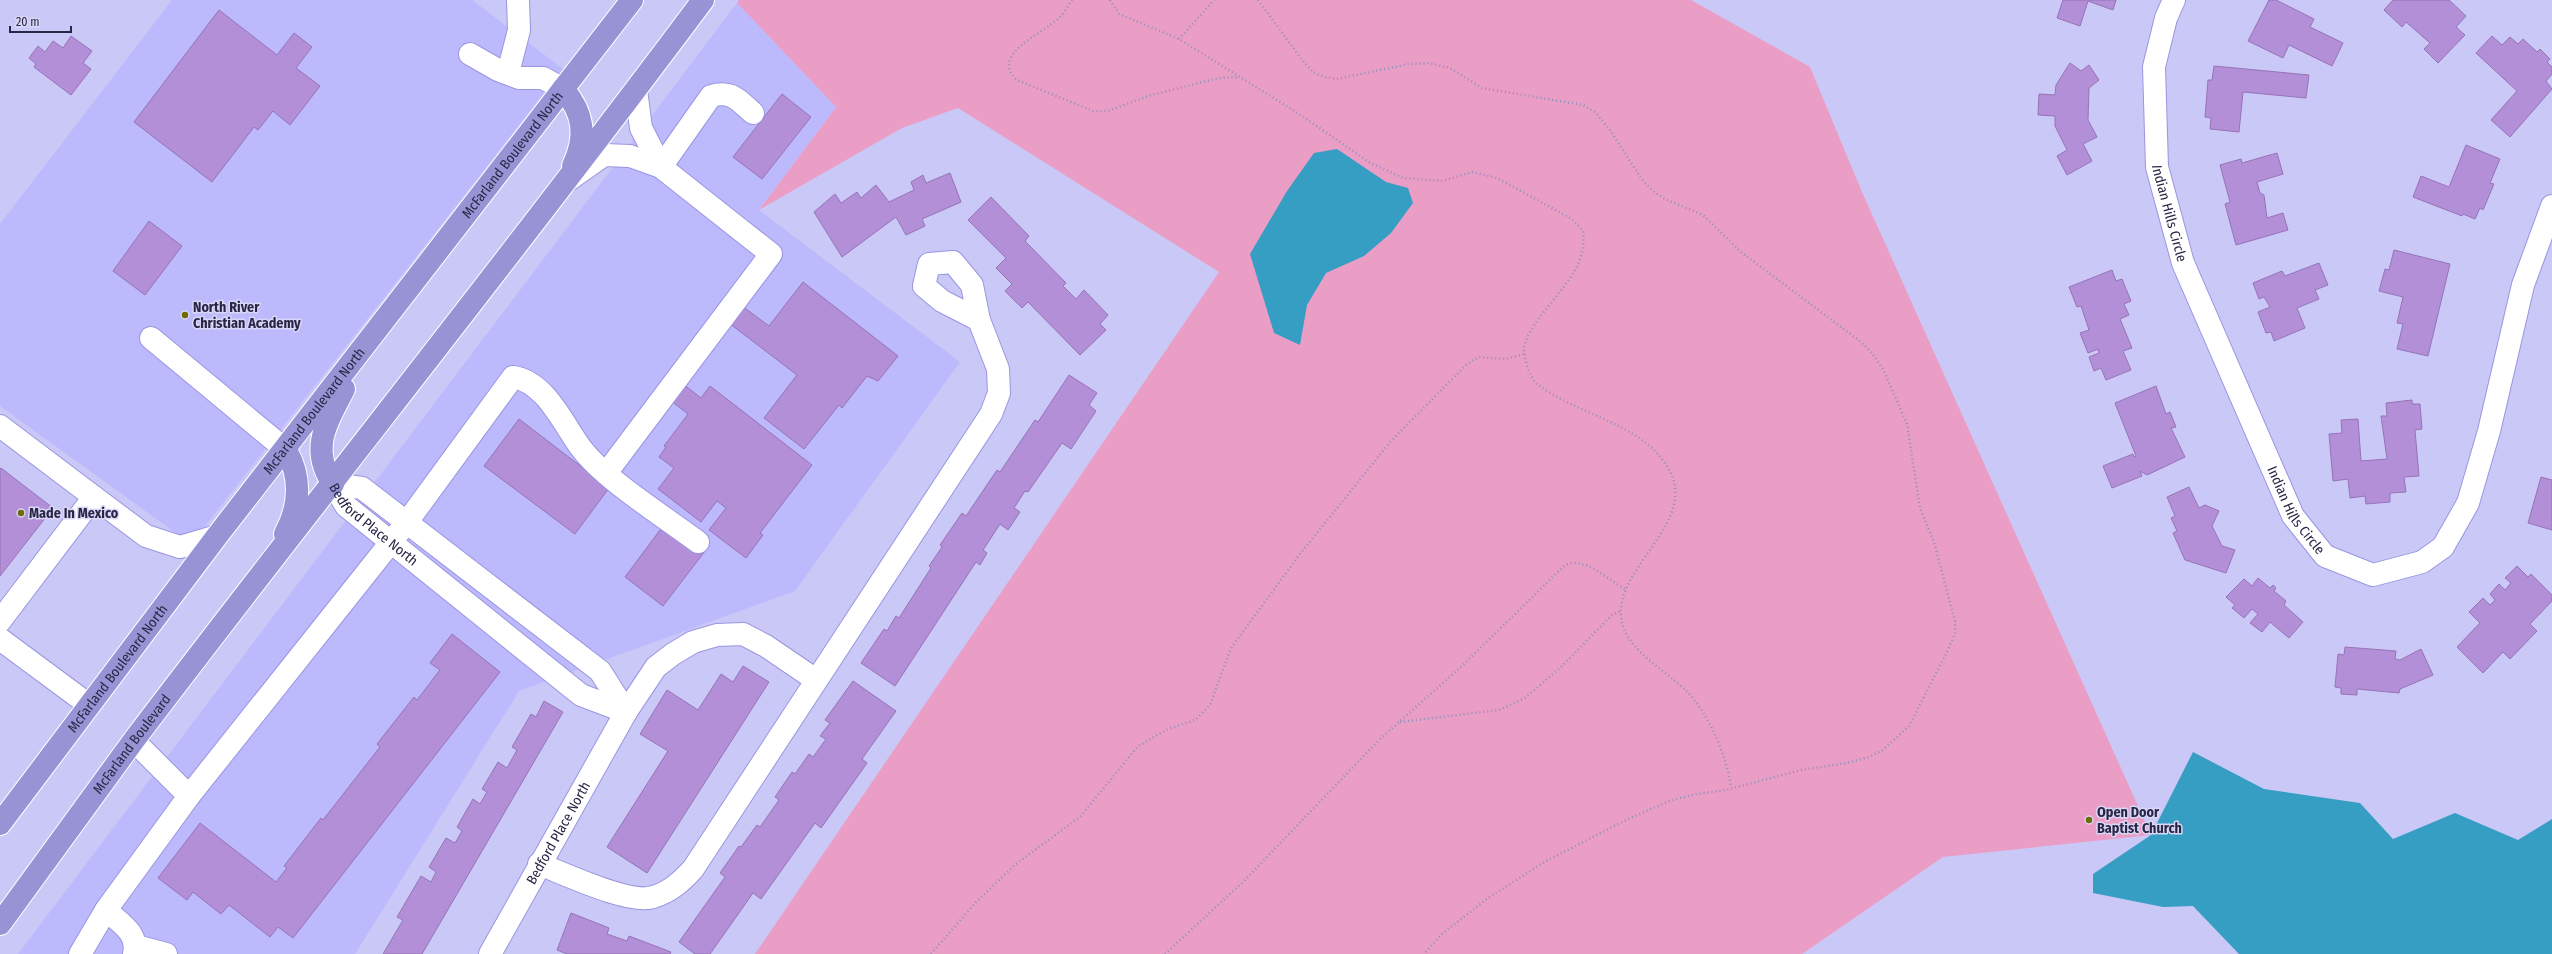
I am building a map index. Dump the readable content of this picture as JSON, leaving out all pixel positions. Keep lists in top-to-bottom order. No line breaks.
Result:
{"streets":{"highway":["McFarland Boulevard North","McFarland Boulevard"],"street":["Indian Hills Circle","Bedford Place North"]},"places":["North River Christian Academy","Made In Mexico","Open Door Baptist Church"],"scale_bar":"20 m"}
